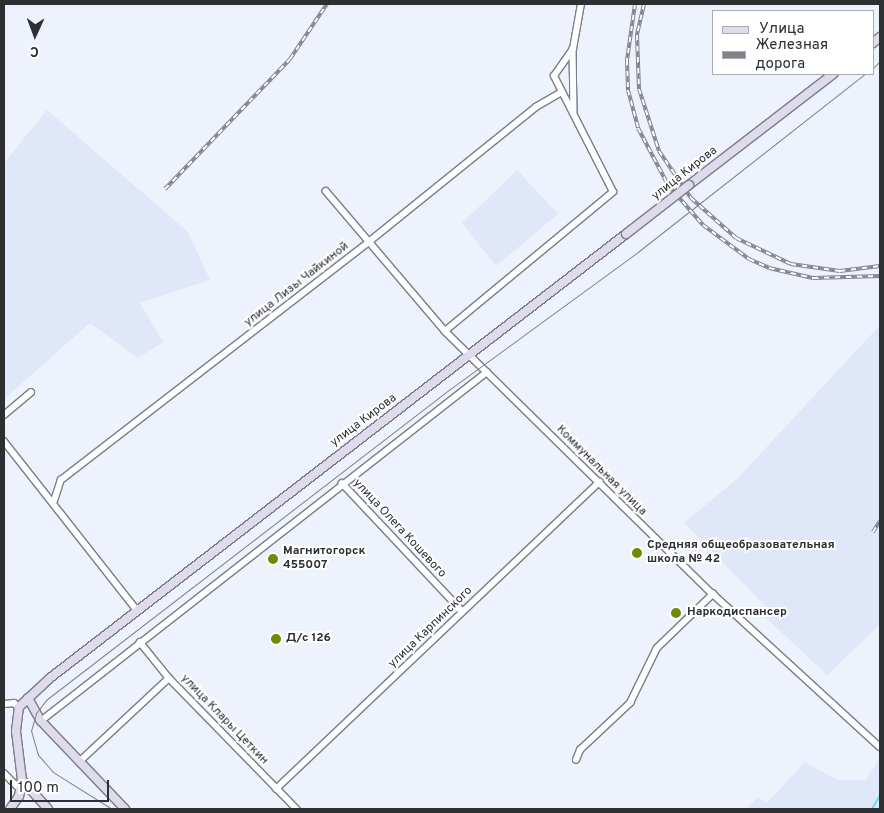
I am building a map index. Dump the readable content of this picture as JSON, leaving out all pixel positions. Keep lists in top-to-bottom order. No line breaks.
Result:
{"streets":{"main road":["улица Кирова"],"street":["улица Лизы Чайкиной","Коммунальная улица","улица Олега Кошевого","улица Карпинского","улица Клары Цеткин"]},"crossings":[["улица Кирова","Коммунальная улица"],["улица Лизы Чайкиной","Коммунальная улица"],["Коммунальная улица","улица Карпинского"],["улица Олега Кошевого","улица Карпинского"],["улица Карпинского","улица Клары Цеткин"]],"places":["Средняя общеобразовательная школа № 42","Магнитогорск 455007","Наркодиспансер","Д/с 126"],"legend":["Улица","Железная дорога"],"scale_bar":"100 m","north":"bottom"}
